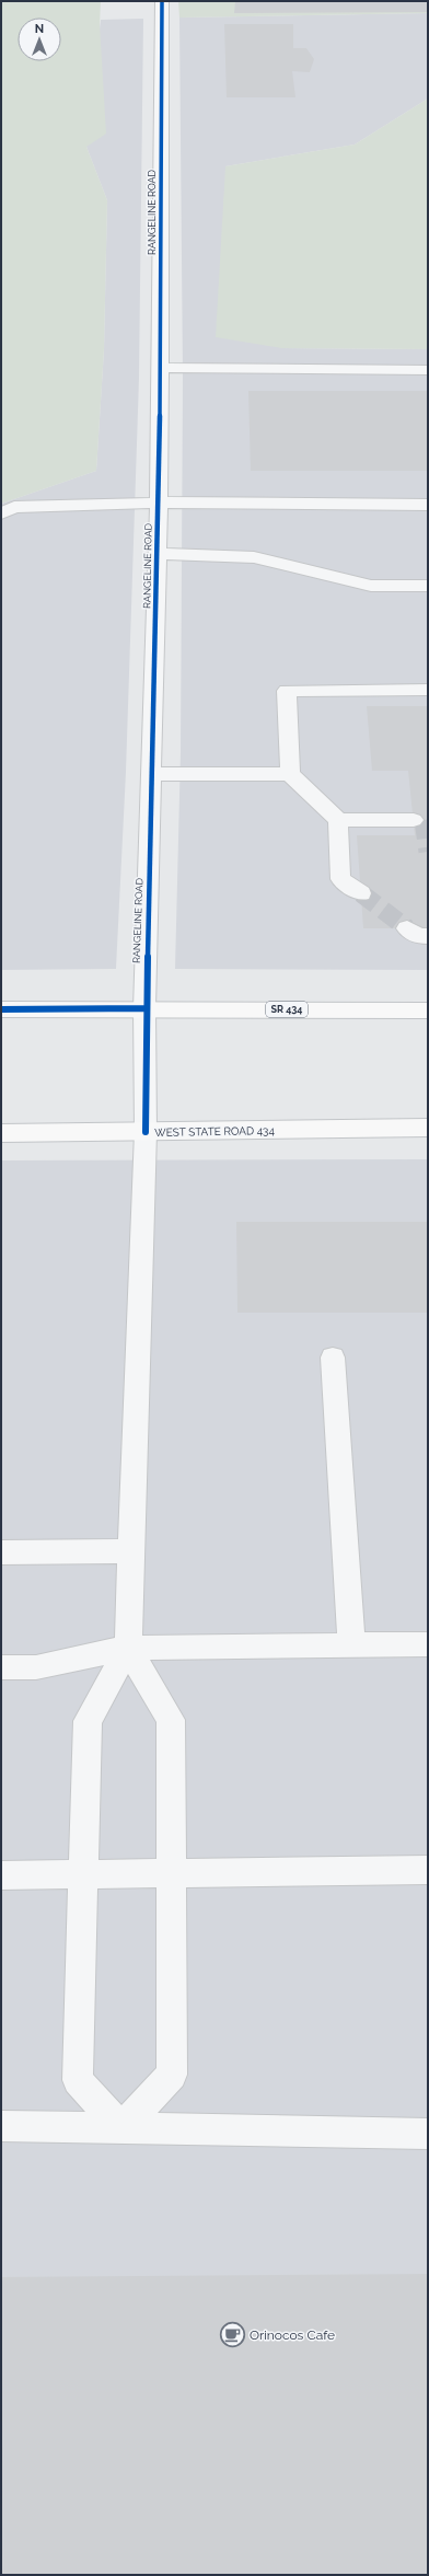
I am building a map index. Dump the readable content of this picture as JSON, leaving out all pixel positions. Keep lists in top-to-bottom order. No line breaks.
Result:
{"streets":{"main road":["SR 434","WEST STATE ROAD 434"],"street":["RANGELINE ROAD"]},"crossings":[["RANGELINE ROAD","SR 434"],["RANGELINE ROAD","WEST STATE ROAD 434"]],"places":{"cafe":["Orinocos Cafe"]},"north":"top"}
